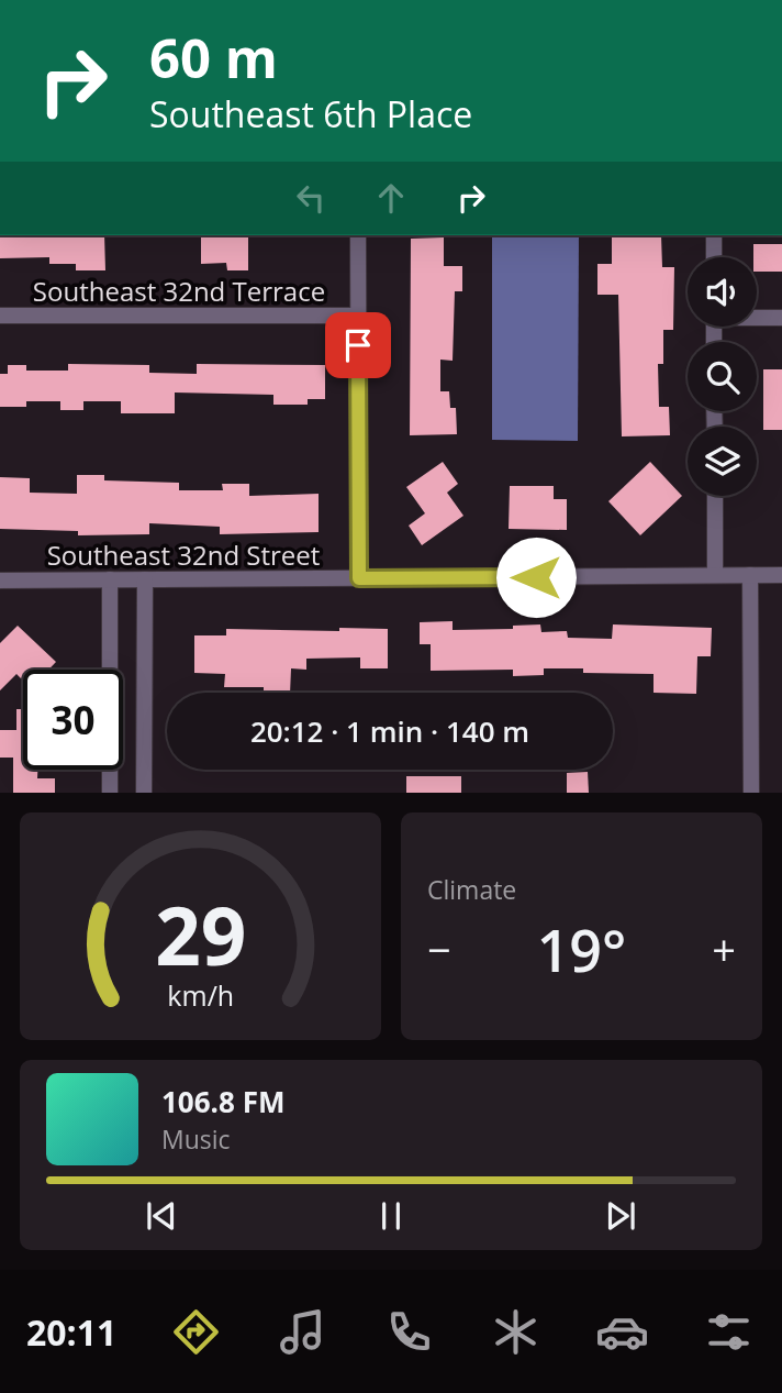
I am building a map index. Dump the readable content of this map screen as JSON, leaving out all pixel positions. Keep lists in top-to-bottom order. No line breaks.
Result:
{"streets":{"street":["Southeast 32nd Terrace","Southeast 32nd Street"]},"page":{"turn":["60 m","Southeast 6th Place"],"limit":"30","trip":"20:12 · 1 min · 140 m","tile":"Climate","heat":["−","19°","+"],"song":["106.8 FM","Music"],"tabs":"20:11","gauge":["29","km/h"]}}
